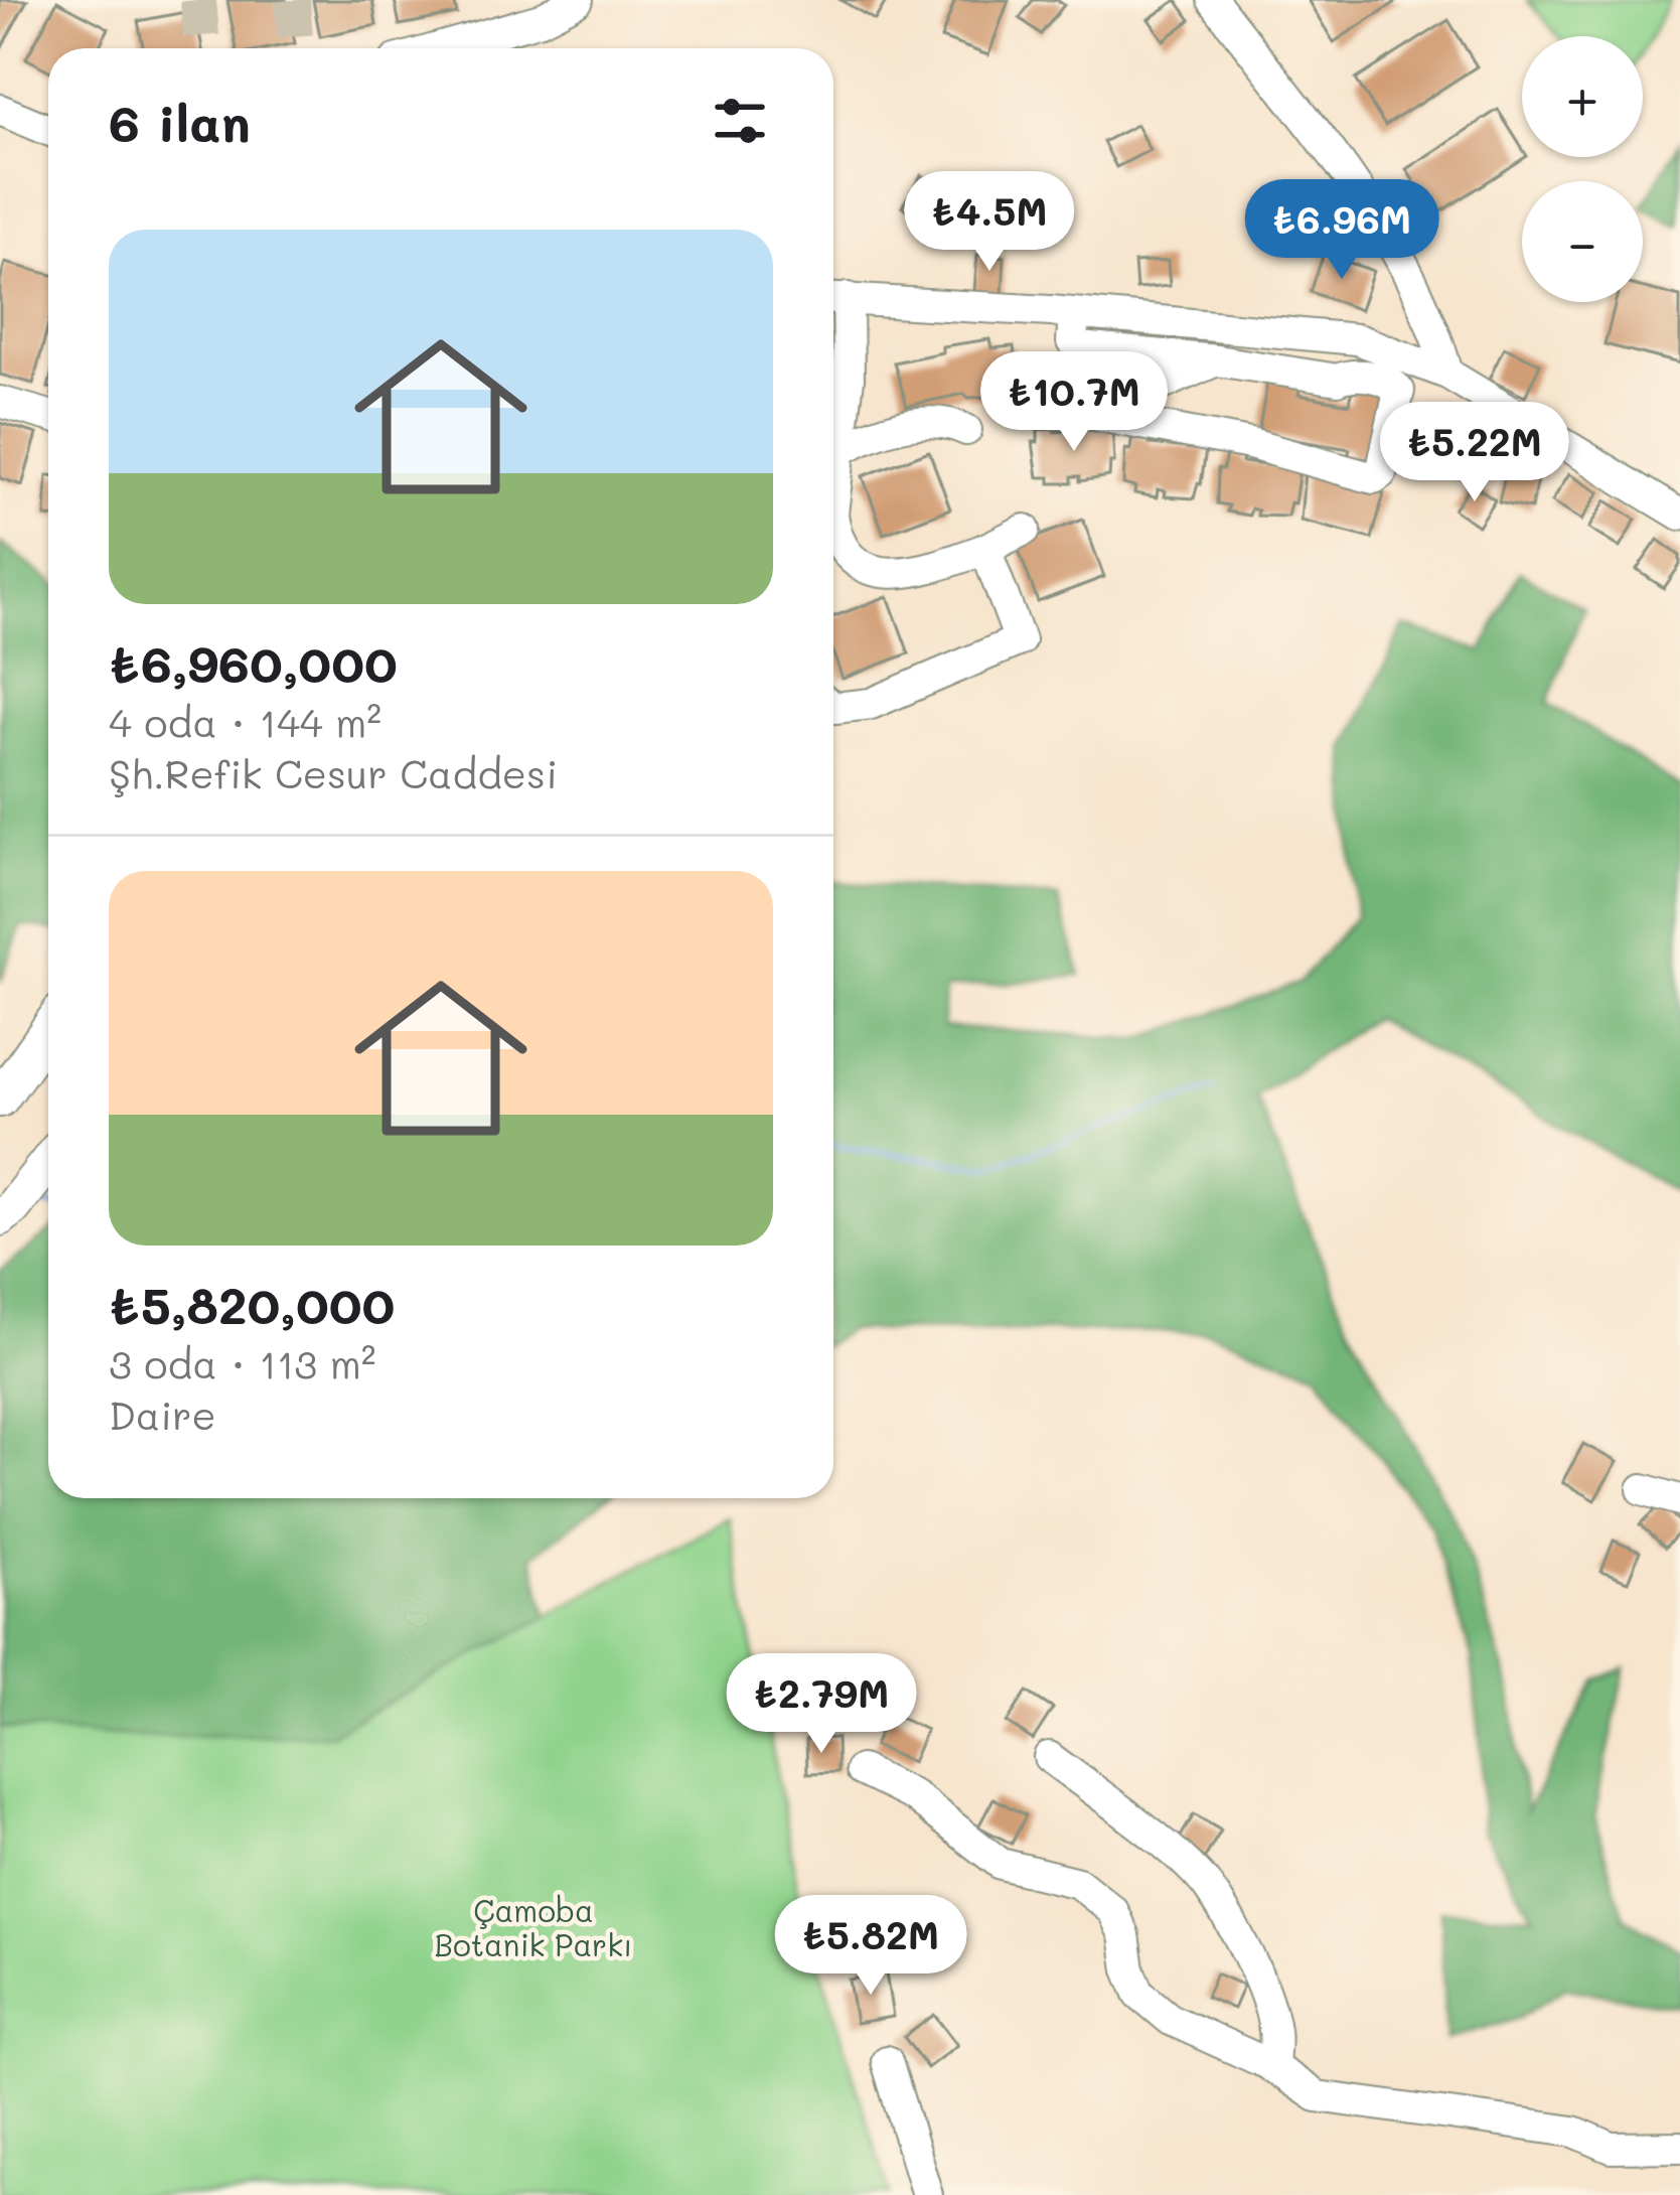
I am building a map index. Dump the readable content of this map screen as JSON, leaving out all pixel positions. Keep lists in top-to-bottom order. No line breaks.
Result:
{"parks":["Çamoba Botanik Parkı"],"page":{"map_buttons":["+","−"],"heading":"6 ilan","price":["₺4.5M","₺6.96M","₺10.7M","₺5.22M","₺2.79M","₺5.82M"],"list":[{"name":"₺6,960,000","note":"4 oda · 144 m² · Şh.Refik Cesur Caddesi"},{"name":"₺5,820,000","note":"3 oda · 113 m² · Daire"}]}}
